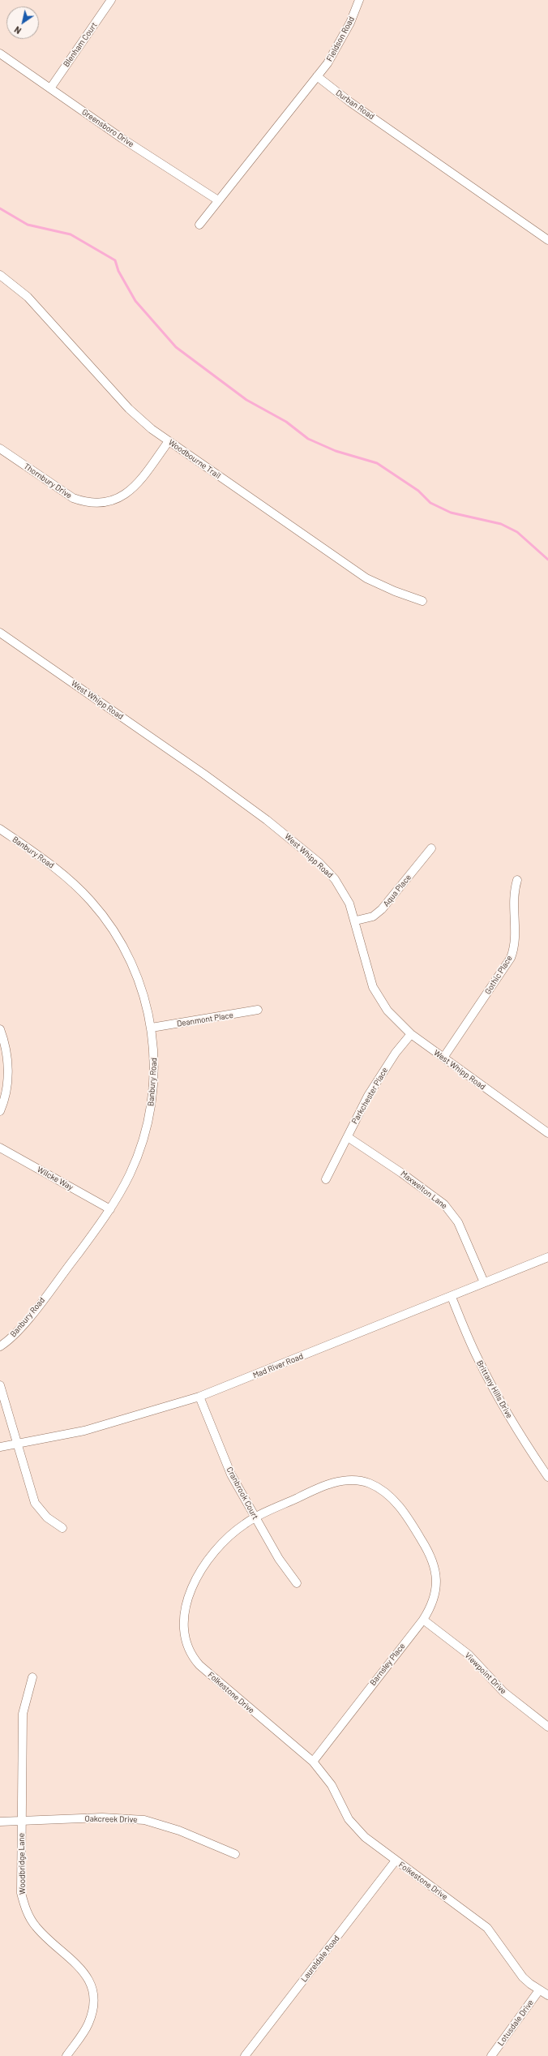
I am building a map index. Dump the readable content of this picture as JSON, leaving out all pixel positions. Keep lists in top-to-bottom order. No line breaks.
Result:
{"streets":{"street":["Fieldson Road","Blenham Court","Durban Road","Greensboro Drive","Woodbourne Trail","Thornbury Drive","West Whipp Road","Banbury Road","Aqua Place","Gothic Place","Deanmont Place","Parkchester Place","Wilcke Way","Maxwelton Lane","Mad River Road","Brittany Hills Drive","Cranbrook Court","Barnsley Place","Viewpoint Drive","Folkestone Drive","Oakcreek Drive","Woodbridge Lane","Laureldale Road","Lotusdale Drive"]},"crossings":[["Fieldson Road","Durban Road"],["Blenham Court","Greensboro Drive"],["Woodbourne Trail","Thornbury Drive"],["West Whipp Road","Aqua Place"],["West Whipp Road","Gothic Place"],["West Whipp Road","Parkchester Place"],["Banbury Road","Deanmont Place"],["Banbury Road","Wilcke Way"],["Parkchester Place","Maxwelton Lane"],["Maxwelton Lane","Mad River Road"],["Mad River Road","Brittany Hills Drive"],["Mad River Road","Cranbrook Court"],["Cranbrook Court","Folkestone Drive"],["Barnsley Place","Viewpoint Drive"],["Barnsley Place","Folkestone Drive"],["Folkestone Drive","Laureldale Road"],["Folkestone Drive","Lotusdale Drive"],["Oakcreek Drive","Woodbridge Lane"]],"north":"bottom left"}
